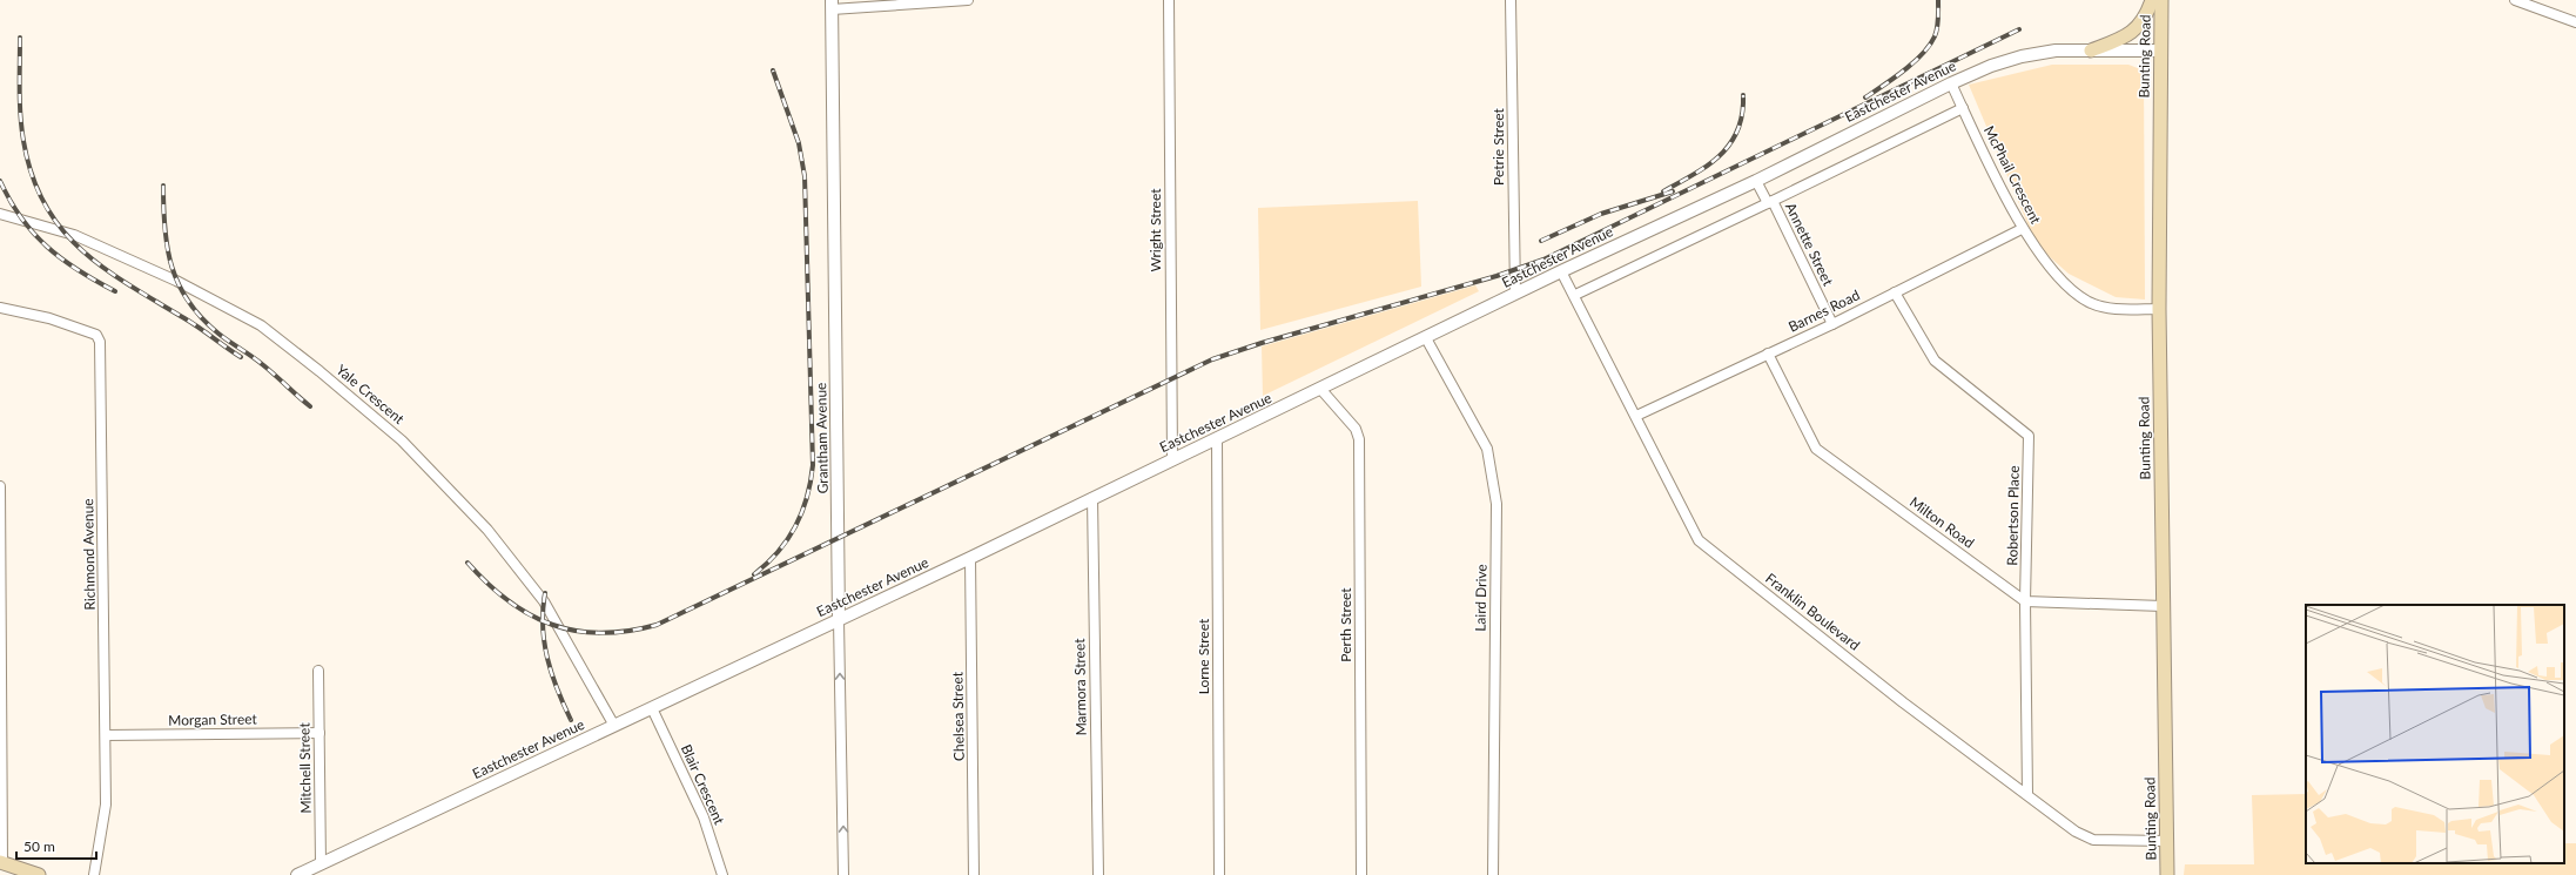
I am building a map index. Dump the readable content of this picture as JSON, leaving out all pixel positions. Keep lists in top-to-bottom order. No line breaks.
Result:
{"streets":{"main road":["Bunting Road"],"street":["Eastchester Avenue","Petrie Street","McPhail Crescent","Wright Street","Annette Street","Barnes Road","Yale Crescent","Grantham Avenue","Robertson Place","Milton Road","Richmond Avenue","Laird Drive","Franklin Boulevard","Perth Street","Lorne Street","Marmora Street","Chelsea Street","Morgan Street","Mitchell Street","Blair Crescent"]},"crossings":[["Bunting Road","Eastchester Avenue"],["Bunting Road","McPhail Crescent"],["Bunting Road","Franklin Boulevard"],["Eastchester Avenue","Petrie Street"],["Eastchester Avenue","McPhail Crescent"],["Eastchester Avenue","Wright Street"],["Eastchester Avenue","Annette Street"],["Eastchester Avenue","Yale Crescent"],["Eastchester Avenue","Grantham Avenue"],["Eastchester Avenue","Laird Drive"],["Eastchester Avenue","Franklin Boulevard"],["Eastchester Avenue","Perth Street"],["Eastchester Avenue","Lorne Street"],["Eastchester Avenue","Marmora Street"],["Eastchester Avenue","Chelsea Street"],["Eastchester Avenue","Mitchell Street"],["Eastchester Avenue","Blair Crescent"],["McPhail Crescent","Barnes Road"],["Annette Street","Barnes Road"],["Barnes Road","Robertson Place"],["Barnes Road","Milton Road"],["Barnes Road","Franklin Boulevard"],["Robertson Place","Milton Road"],["Robertson Place","Franklin Boulevard"],["Richmond Avenue","Morgan Street"],["Morgan Street","Mitchell Street"]],"scale_bar":"50 m"}
